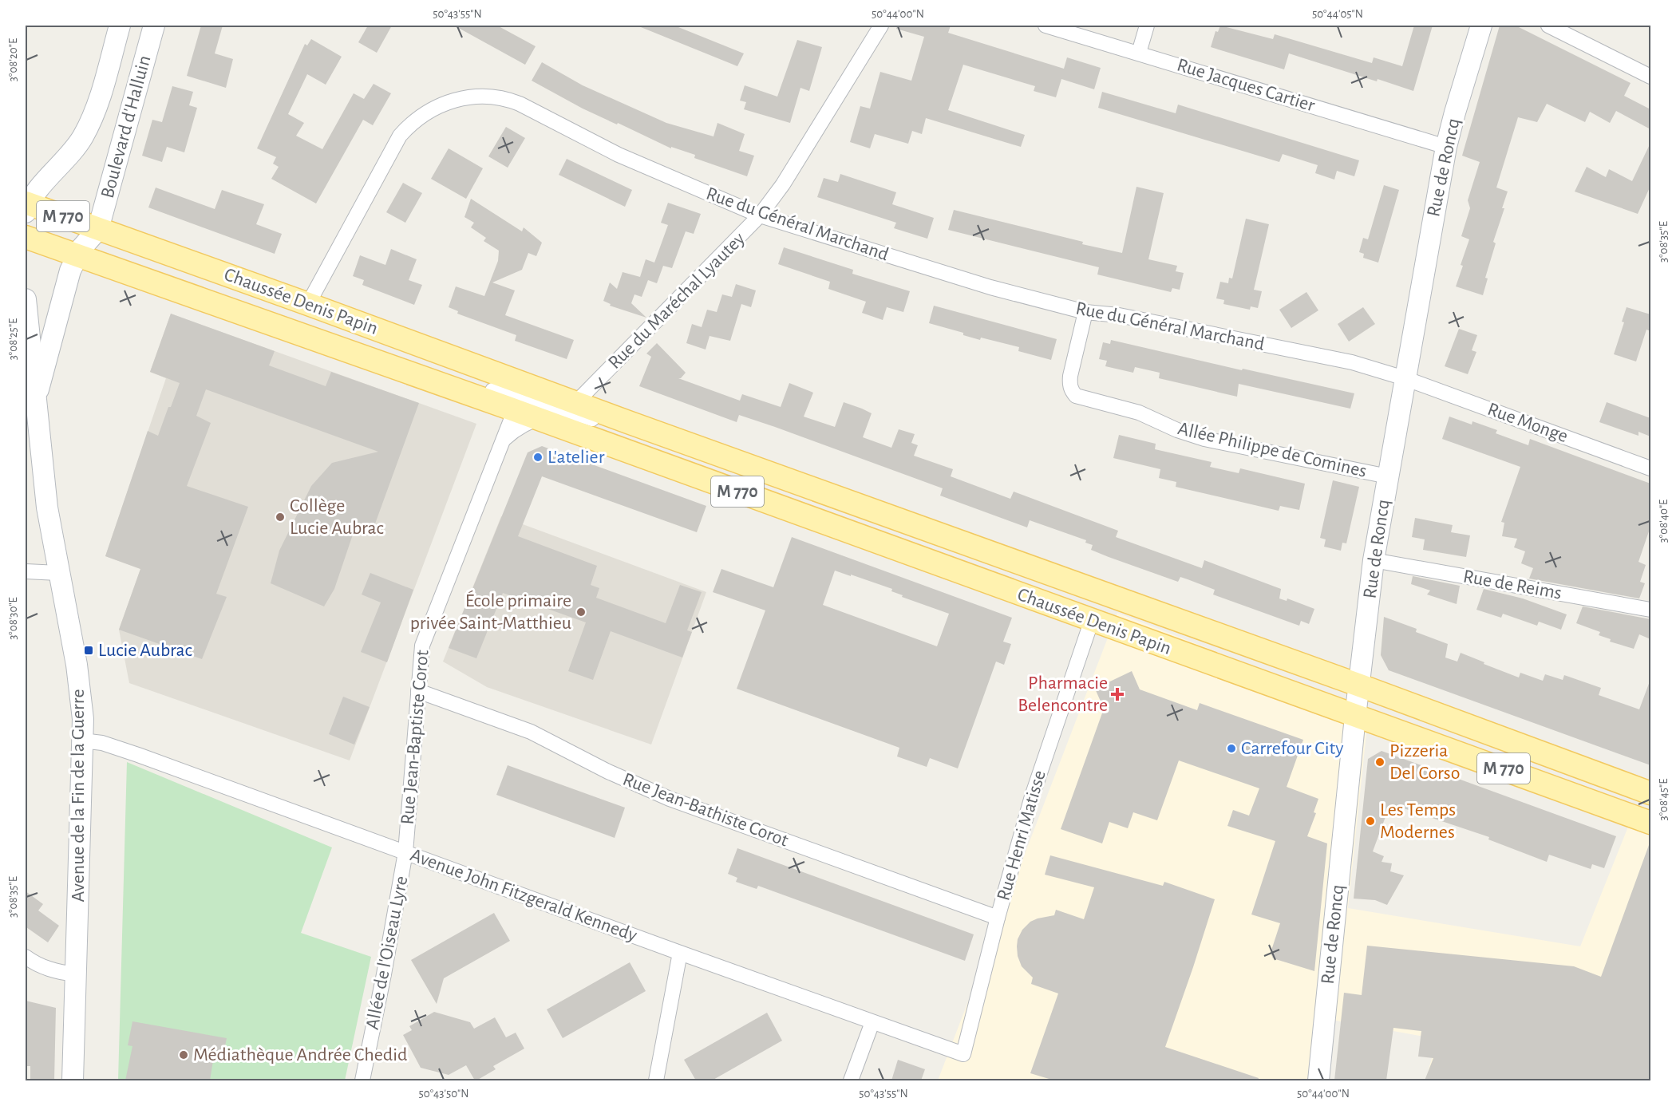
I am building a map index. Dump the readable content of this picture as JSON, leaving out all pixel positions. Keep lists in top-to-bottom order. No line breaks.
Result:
{"streets":{"main road":["Boulevard d'Halluin","Rue de Roncq","M 770","Chaussée Denis Papin","Avenue de la Fin de la Guerre"],"street":["Rue Jacques Cartier","Rue du Général Marchand","Rue du Maréchal Lyautey","Rue Monge","Allée Philippe de Comines","Rue de Reims","Rue Jean-Baptiste Corot","Rue Jean-Bathiste Corot","Rue Henri Matisse","Avenue John Fitzgerald Kennedy","Allée de l'Oiseau Lyre"]},"crossings":[["Rue Jacques Cartier","Rue de Roncq"],["Boulevard d'Halluin","Chaussée Denis Papin"],["Boulevard d'Halluin","Avenue de la Fin de la Guerre"],["Rue de Roncq","Rue du Général Marchand"],["Rue de Roncq","Chaussée Denis Papin"],["Rue de Roncq","Rue Monge"],["Rue de Roncq","Allée Philippe de Comines"],["Rue de Roncq","Rue de Reims"],["Rue du Général Marchand","Rue du Maréchal Lyautey"],["Rue du Général Marchand","Chaussée Denis Papin"],["Rue du Général Marchand","Rue Monge"],["Rue du Général Marchand","Allée Philippe de Comines"],["Rue du Maréchal Lyautey","Chaussée Denis Papin"],["Chaussée Denis Papin","Rue Jean-Baptiste Corot"],["Chaussée Denis Papin","Avenue de la Fin de la Guerre"],["Chaussée Denis Papin","Rue Henri Matisse"],["Rue Jean-Baptiste Corot","Rue Jean-Bathiste Corot"],["Rue Jean-Baptiste Corot","Avenue John Fitzgerald Kennedy"],["Rue Jean-Baptiste Corot","Allée de l'Oiseau Lyre"],["Avenue de la Fin de la Guerre","Avenue John Fitzgerald Kennedy"],["Rue Jean-Bathiste Corot","Rue Henri Matisse"],["Rue Henri Matisse","Avenue John Fitzgerald Kennedy"],["Avenue John Fitzgerald Kennedy","Allée de l'Oiseau Lyre"]],"places":{"other":["L'atelier","Collège Lucie Aubrac","École primaire privée Saint-Matthieu","Carrefour City","Pizzeria Del Corso","Les Temps Modernes","Médiathèque Andrée Chedid"],"transit":["Lucie Aubrac"],"health":["Pharmacie Belencontre"]},"coordinates":["50°43'55\"N","50°44'00\"N","50°44'05\"N","3°08'20\"E","3°08'35\"E","3°08'25\"E","3°08'40\"E","3°08'30\"E","3°08'45\"E","50°43'50\"N"]}
